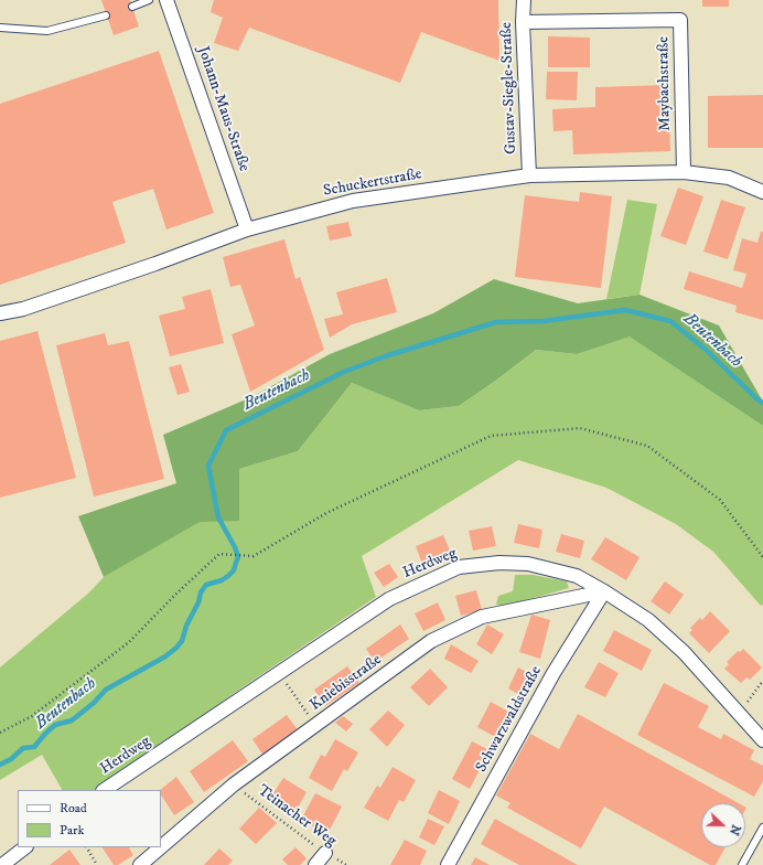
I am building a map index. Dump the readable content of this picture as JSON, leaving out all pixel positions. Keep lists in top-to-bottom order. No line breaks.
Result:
{"streets":{"street":["Maybachstraße","Gustav-Siegle-Straße","Johann-Maus-Straße","Schuckertstraße","Herdweg","Kniebisstraße","Schwarzwaldstraße"],"path":["Teinacher Weg"]},"crossings":[["Maybachstraße","Gustav-Siegle-Straße"],["Maybachstraße","Schuckertstraße"],["Gustav-Siegle-Straße","Schuckertstraße"],["Johann-Maus-Straße","Schuckertstraße"],["Herdweg","Kniebisstraße"],["Herdweg","Schwarzwaldstraße"],["Kniebisstraße","Schwarzwaldstraße"],["Kniebisstraße","Teinacher Weg"]],"water":["Beutenbach"],"legend":["Road","Park"],"north":"right"}
